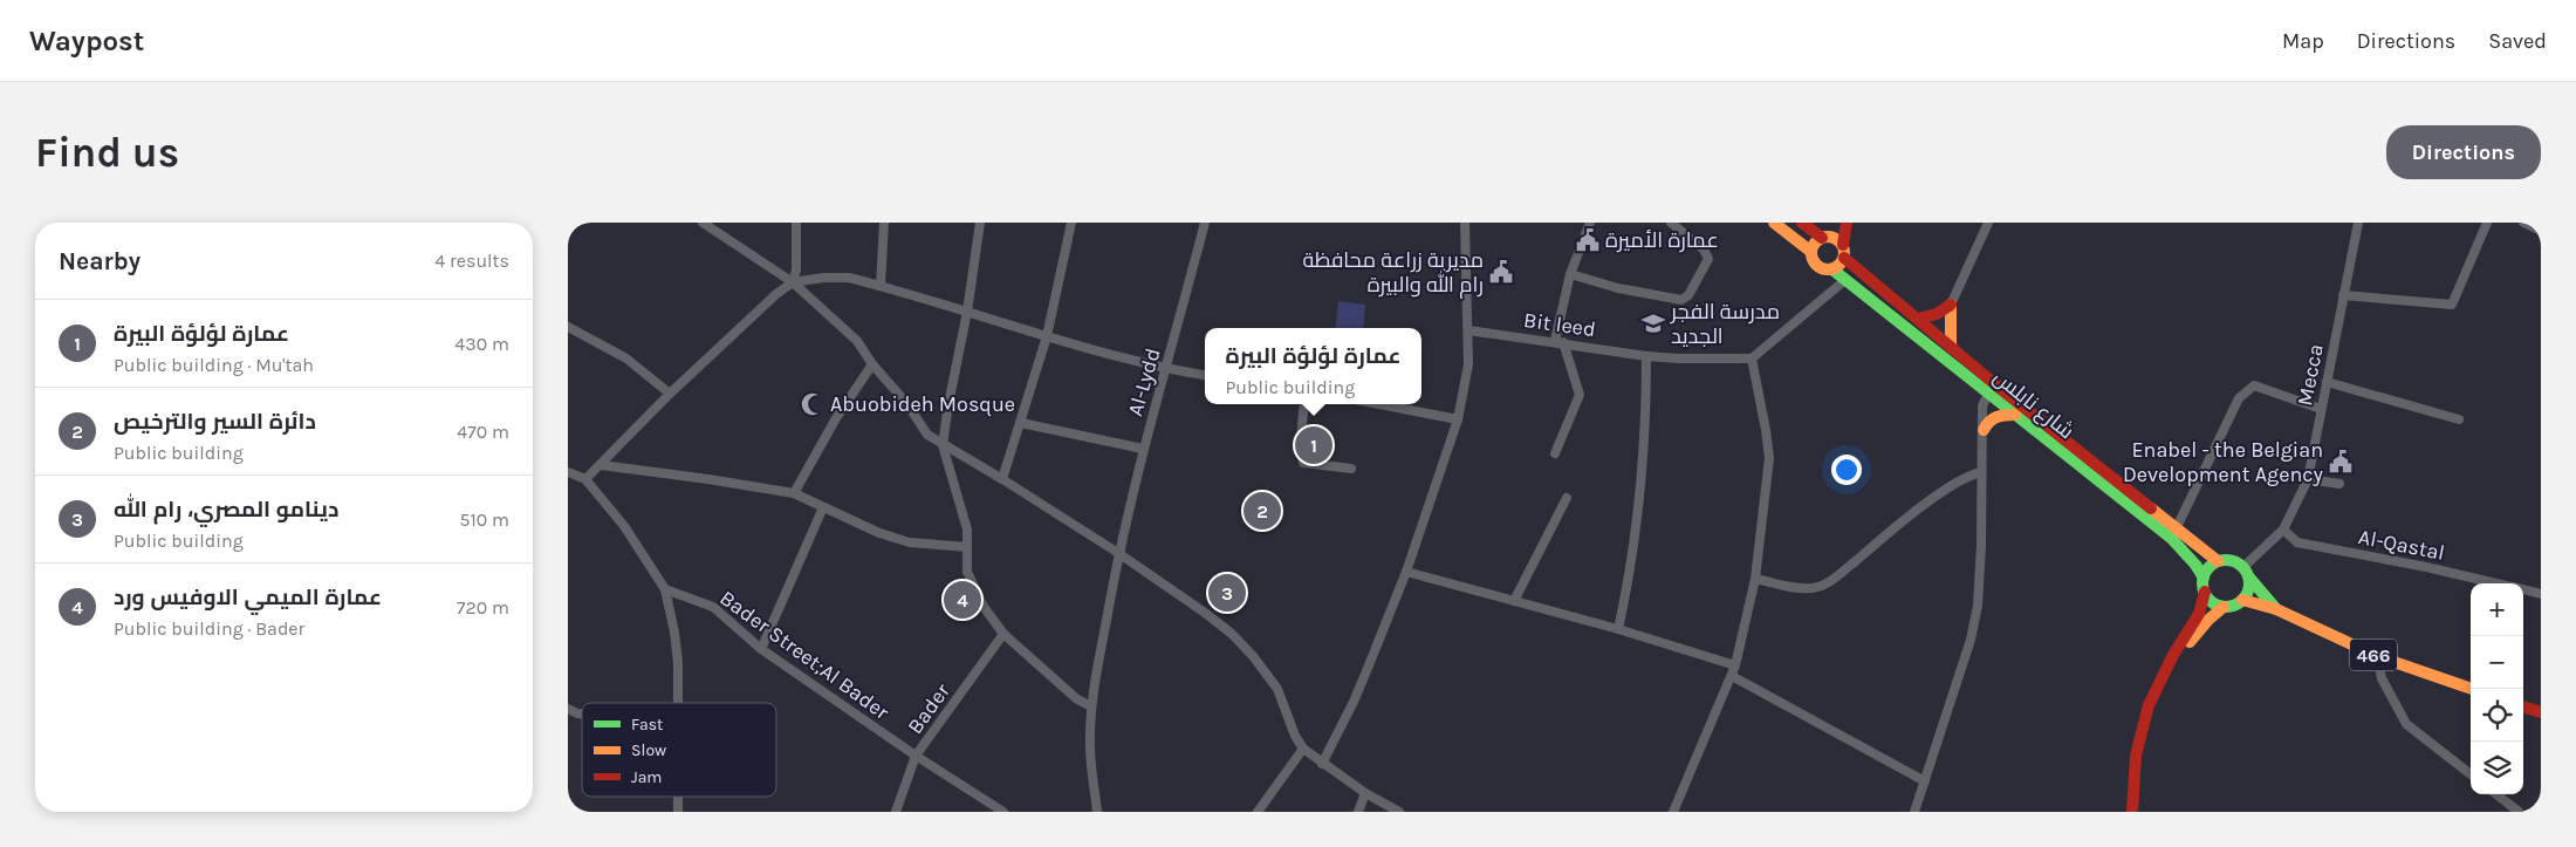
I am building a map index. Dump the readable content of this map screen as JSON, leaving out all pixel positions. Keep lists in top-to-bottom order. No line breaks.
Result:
{"streets":{"main road":["شارع نابلس","466"],"street":["Bit leed","Mecca","Al-Lydd","Al-Qastal","Bader Street;Al Bader","Bader"]},"crossings":[["Mecca","Al-Qastal"],["شارع نابلس","466"],["Bader Street;Al Bader","Bader"]],"places":{"public building":["عمارة الأميرة","مديرية زراعة محافظة رام الله والبيرة","Enabel - the Belgian Development Agency"],"school or university":["مدرسة الفجر الجديد"],"mosque":["Abuobideh Mosque"]},"legend":["Fast","Slow","Jam"],"page":{"header":"Waypost","nav":["Map","Directions","Saved"],"buttons":"Directions","title":"Find us","heading":["Nearby","4 results"],"list":[{"mark":"1","name":"عمارة لؤلؤة البيرة","note":"Public building · Mu'tah","value":"430 m"},{"mark":"2","name":"دائرة السير والترخيص","note":"Public building","value":"470 m"},{"mark":"3","name":"دينامو المصري، رام الله","note":"Public building","value":"510 m"},{"mark":"4","name":"عمارة الميمي الاوفيس ورد","note":"Public building · Bader","value":"720 m"}],"popup":["عمارة لؤلؤة البيرة","Public building"],"pins":["1","2","3","4"],"map_buttons":["+","−"]}}
